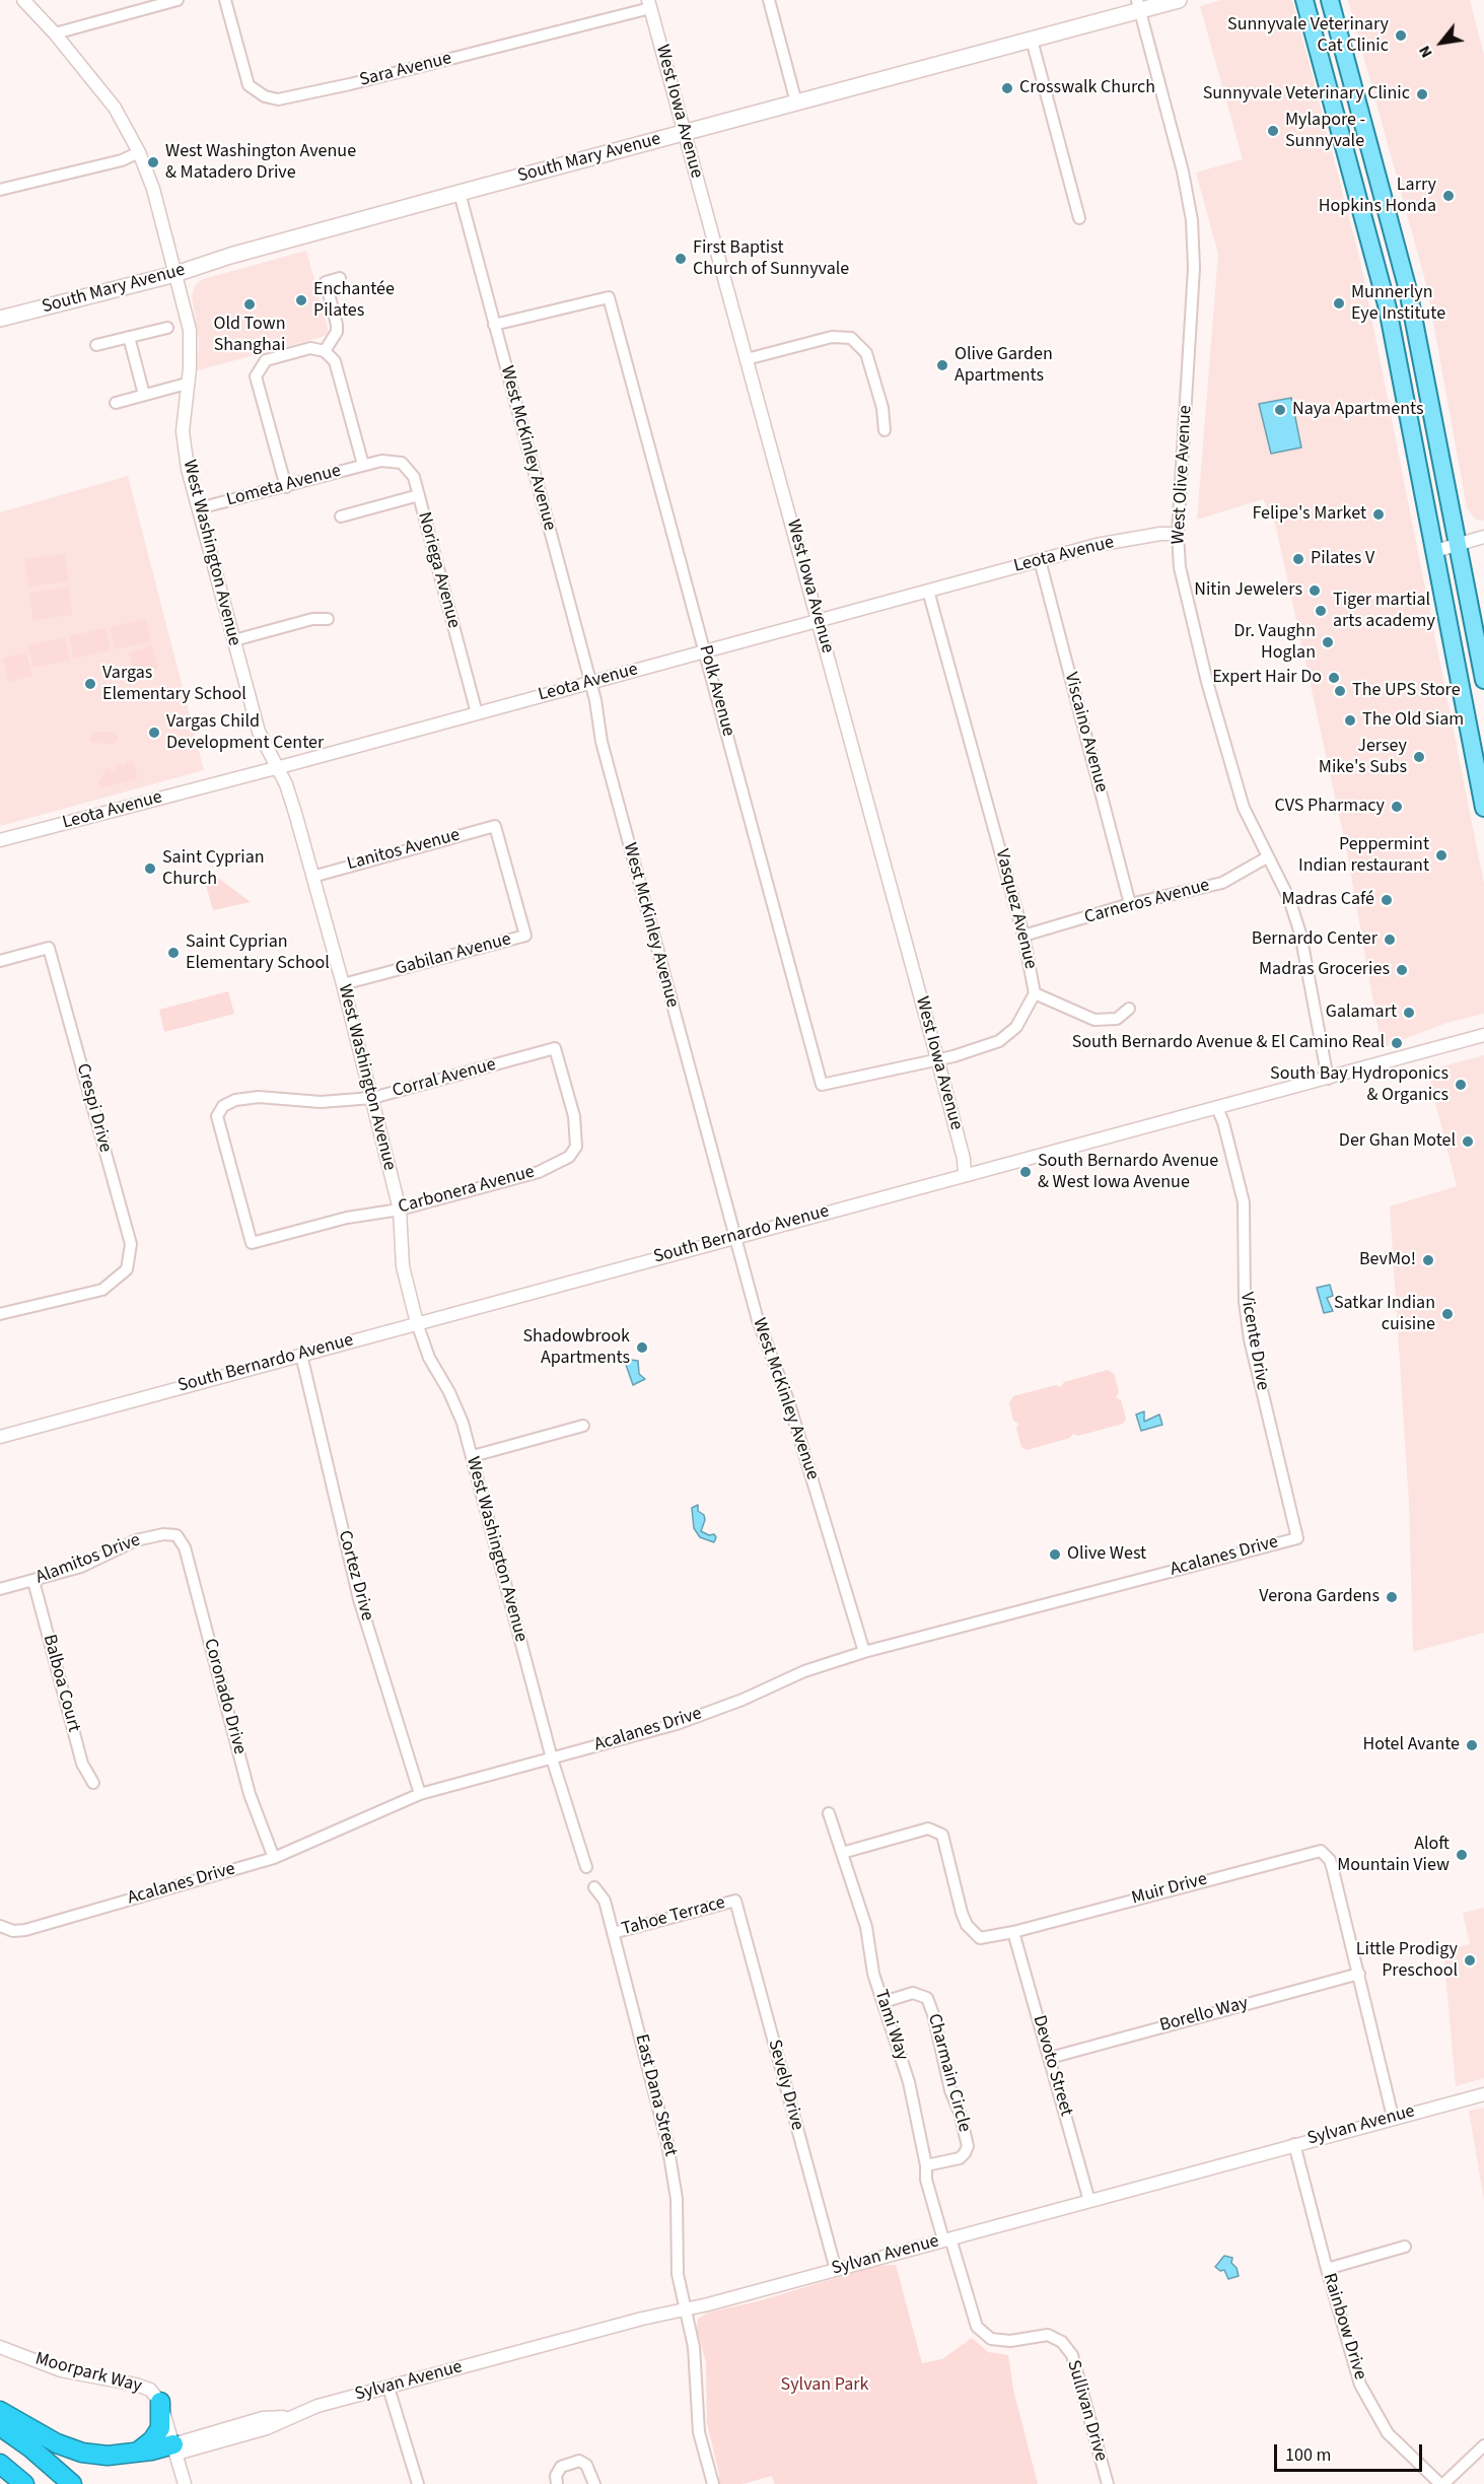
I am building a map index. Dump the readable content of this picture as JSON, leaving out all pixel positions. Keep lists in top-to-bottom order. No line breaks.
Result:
{"streets":{"main road":["South Mary Avenue"],"street":["Sara Avenue","West Iowa Avenue","West McKinley Avenue","West Olive Avenue","Lometa Avenue","West Washington Avenue","Leota Avenue","Noriega Avenue","Polk Avenue","Viscaino Avenue","Lanitos Avenue","Carneros Avenue","Vasquez Avenue","Gabilan Avenue","Corral Avenue","Crespi Drive","Carbonera Avenue","South Bernardo Avenue","Vicente Drive","Acalanes Drive","Alamitos Drive","Cortez Drive","Balboa Court","Coronado Drive","Muir Drive","Tahoe Terrace","Borello Way","Tami Way","Devoto Street","Charmain Circle","Sevely Drive","East Dana Street","Sylvan Avenue","Rainbow Drive","Moorpark Way","Sullivan Drive"]},"crossings":[["Sara Avenue","West Iowa Avenue"],["West Iowa Avenue","South Mary Avenue"],["West Iowa Avenue","Leota Avenue"],["West Iowa Avenue","Vasquez Avenue"],["West Iowa Avenue","South Bernardo Avenue"],["South Mary Avenue","West McKinley Avenue"],["South Mary Avenue","West Olive Avenue"],["South Mary Avenue","West Washington Avenue"],["West McKinley Avenue","Leota Avenue"],["West McKinley Avenue","Polk Avenue"],["West McKinley Avenue","South Bernardo Avenue"],["West McKinley Avenue","Acalanes Drive"],["West Olive Avenue","Leota Avenue"],["West Olive Avenue","Carneros Avenue"],["West Olive Avenue","South Bernardo Avenue"],["Lometa Avenue","West Washington Avenue"],["Lometa Avenue","Noriega Avenue"],["West Washington Avenue","Leota Avenue"],["West Washington Avenue","Lanitos Avenue"],["West Washington Avenue","Gabilan Avenue"],["West Washington Avenue","Corral Avenue"],["West Washington Avenue","Carbonera Avenue"],["West Washington Avenue","South Bernardo Avenue"],["West Washington Avenue","Acalanes Drive"],["Leota Avenue","Noriega Avenue"],["Leota Avenue","Polk Avenue"],["Leota Avenue","Viscaino Avenue"],["Leota Avenue","Vasquez Avenue"],["Polk Avenue","Vasquez Avenue"],["Viscaino Avenue","Carneros Avenue"],["Lanitos Avenue","Gabilan Avenue"],["Carneros Avenue","Vasquez Avenue"],["Corral Avenue","Carbonera Avenue"],["South Bernardo Avenue","Vicente Drive"],["South Bernardo Avenue","Cortez Drive"],["Vicente Drive","Acalanes Drive"],["Acalanes Drive","Cortez Drive"],["Acalanes Drive","Coronado Drive"],["Alamitos Drive","Balboa Court"],["Alamitos Drive","Coronado Drive"],["Muir Drive","Borello Way"],["Muir Drive","Tami Way"],["Muir Drive","Devoto Street"],["Tahoe Terrace","Sevely Drive"],["Tahoe Terrace","East Dana Street"],["Borello Way","Devoto Street"],["Tami Way","Charmain Circle"],["Tami Way","Sylvan Avenue"],["Tami Way","Sullivan Drive"],["Devoto Street","Sylvan Avenue"],["Sevely Drive","Sylvan Avenue"],["East Dana Street","Sylvan Avenue"],["Sylvan Avenue","Rainbow Drive"],["Sylvan Avenue","Moorpark Way"],["Sylvan Avenue","Sullivan Drive"]],"parks":["Sylvan Park"],"places":["Sunnyvale Veterinary Cat Clinic","Crosswalk Church","Sunnyvale Veterinary Clinic","Mylapore - Sunnyvale","West Washington Avenue & Matadero Drive","Larry Hopkins Honda","First Baptist Church of Sunnyvale","Enchantée Pilates","Munnerlyn Eye Institute","Old Town Shanghai","Olive Garden Apartments","Naya Apartments","Felipe's Market","Pilates V","Nitin Jewelers","Tiger martial arts academy","Dr. Vaughn Hoglan","Expert Hair Do","Vargas Elementary School","The UPS Store","The Old Siam","Vargas Child Development Center","Jersey Mike's Subs","CVS Pharmacy","Peppermint Indian restaurant","Saint Cyprian Church","Madras Café","Bernardo Center","Saint Cyprian Elementary School","Madras Groceries","Galamart","South Bernardo Avenue & El Camino Real","South Bay Hydroponics & Organics","Der Ghan Motel","South Bernardo Avenue & West Iowa Avenue","BevMo!","Satkar Indian cuisine","Shadowbrook Apartments","Olive West","Verona Gardens","Hotel Avante","Aloft Mountain View","Little Prodigy Preschool"],"scale_bar":"100 m","north":"bottom left"}
